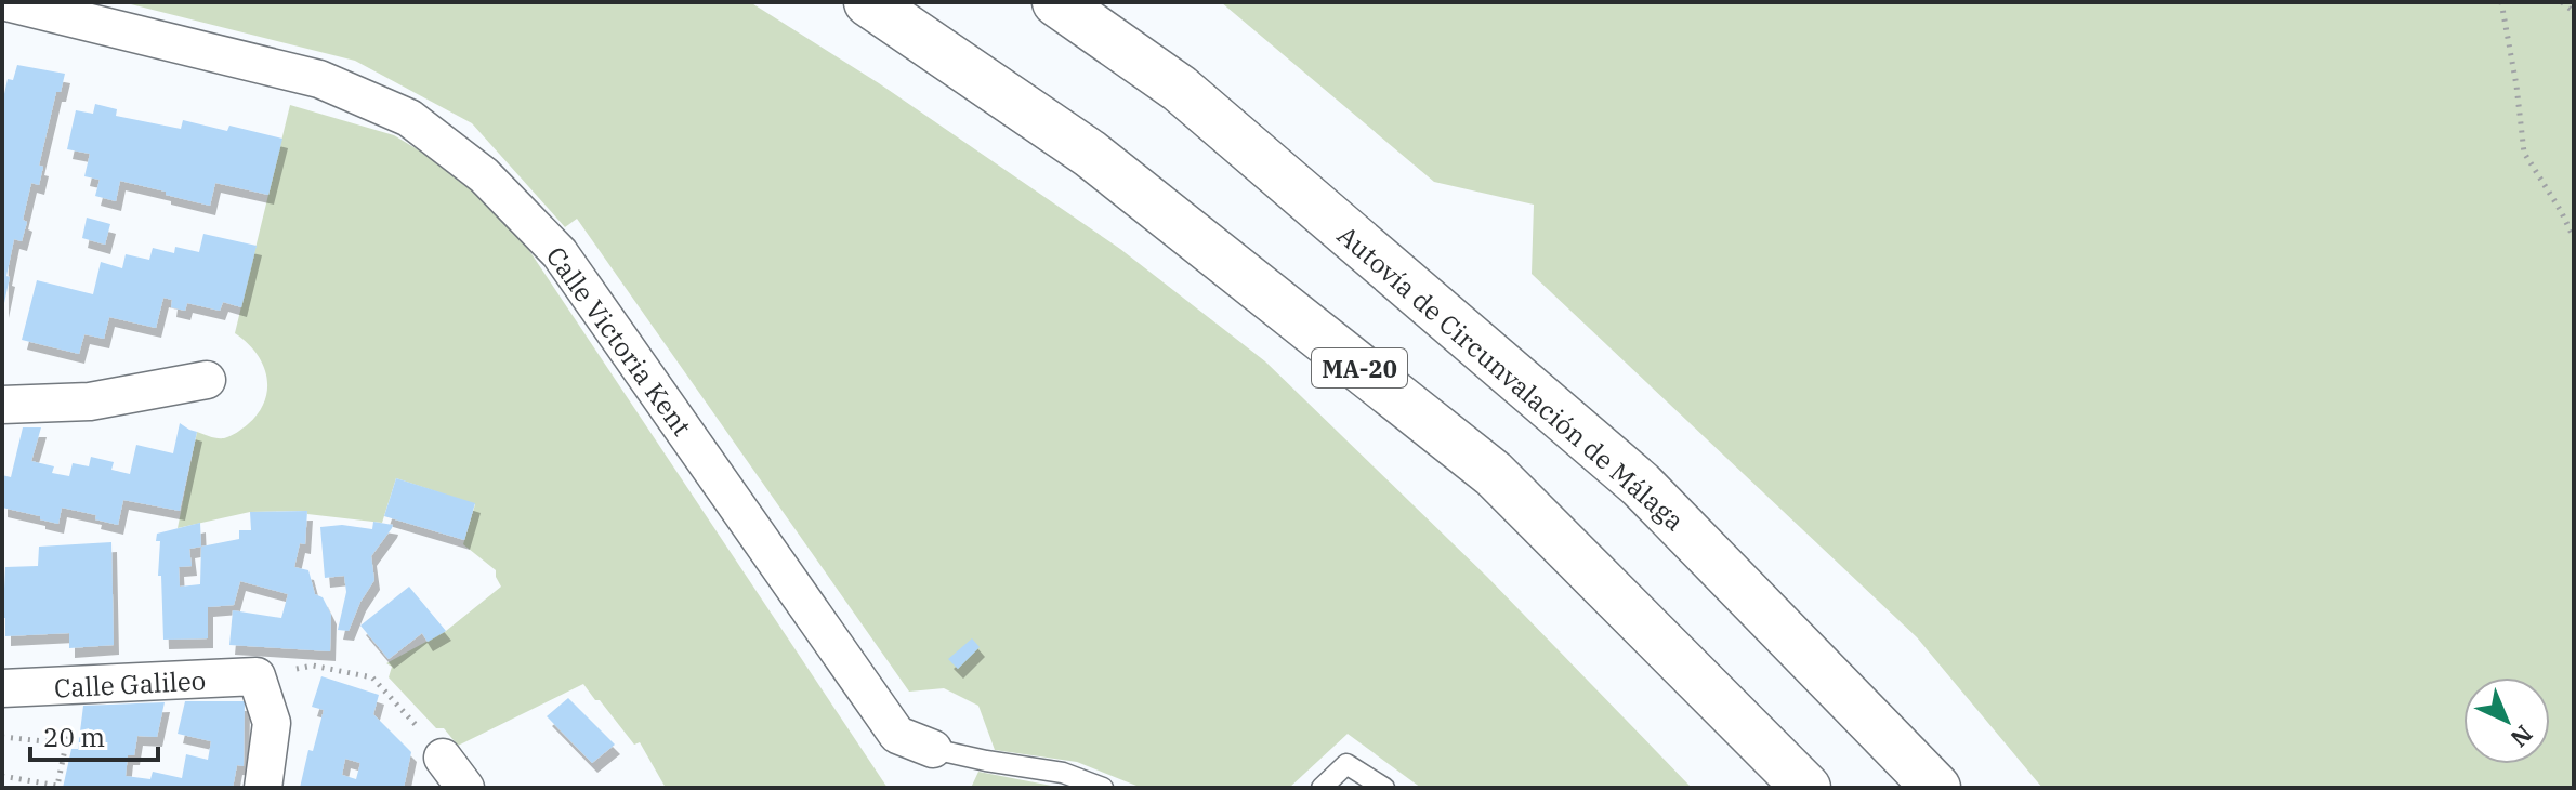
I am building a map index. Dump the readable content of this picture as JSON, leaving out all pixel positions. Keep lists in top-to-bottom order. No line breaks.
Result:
{"streets":{"highway":["MA-20","Autovía de Circunvalación de Málaga"],"street":["Calle Victoria Kent","Calle Galileo"]},"scale_bar":"20 m","north":"bottom right"}
